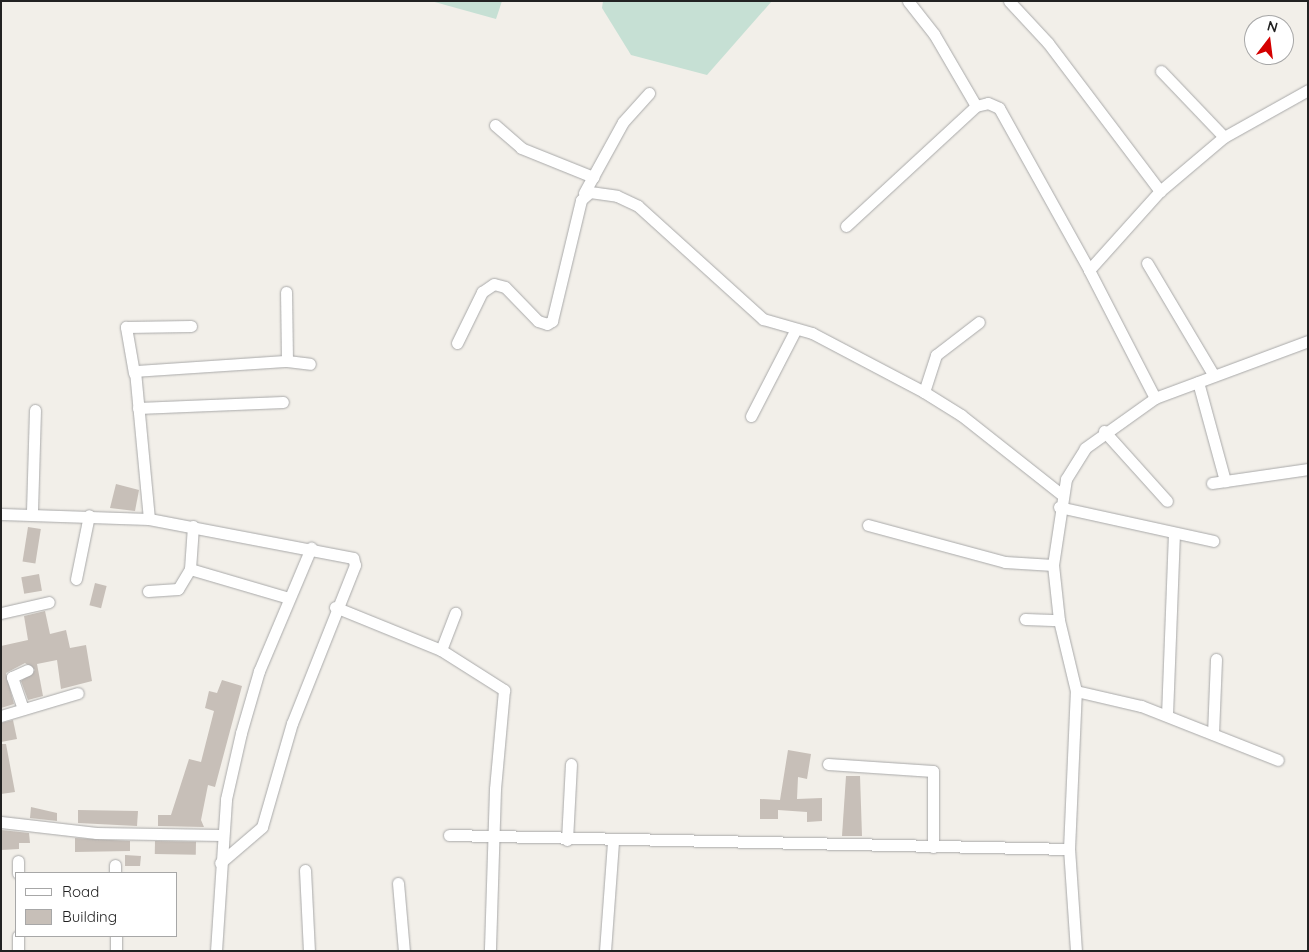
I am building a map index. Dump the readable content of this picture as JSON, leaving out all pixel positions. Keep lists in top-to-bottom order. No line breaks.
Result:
{"legend":["Road","Building"],"north":"top"}
